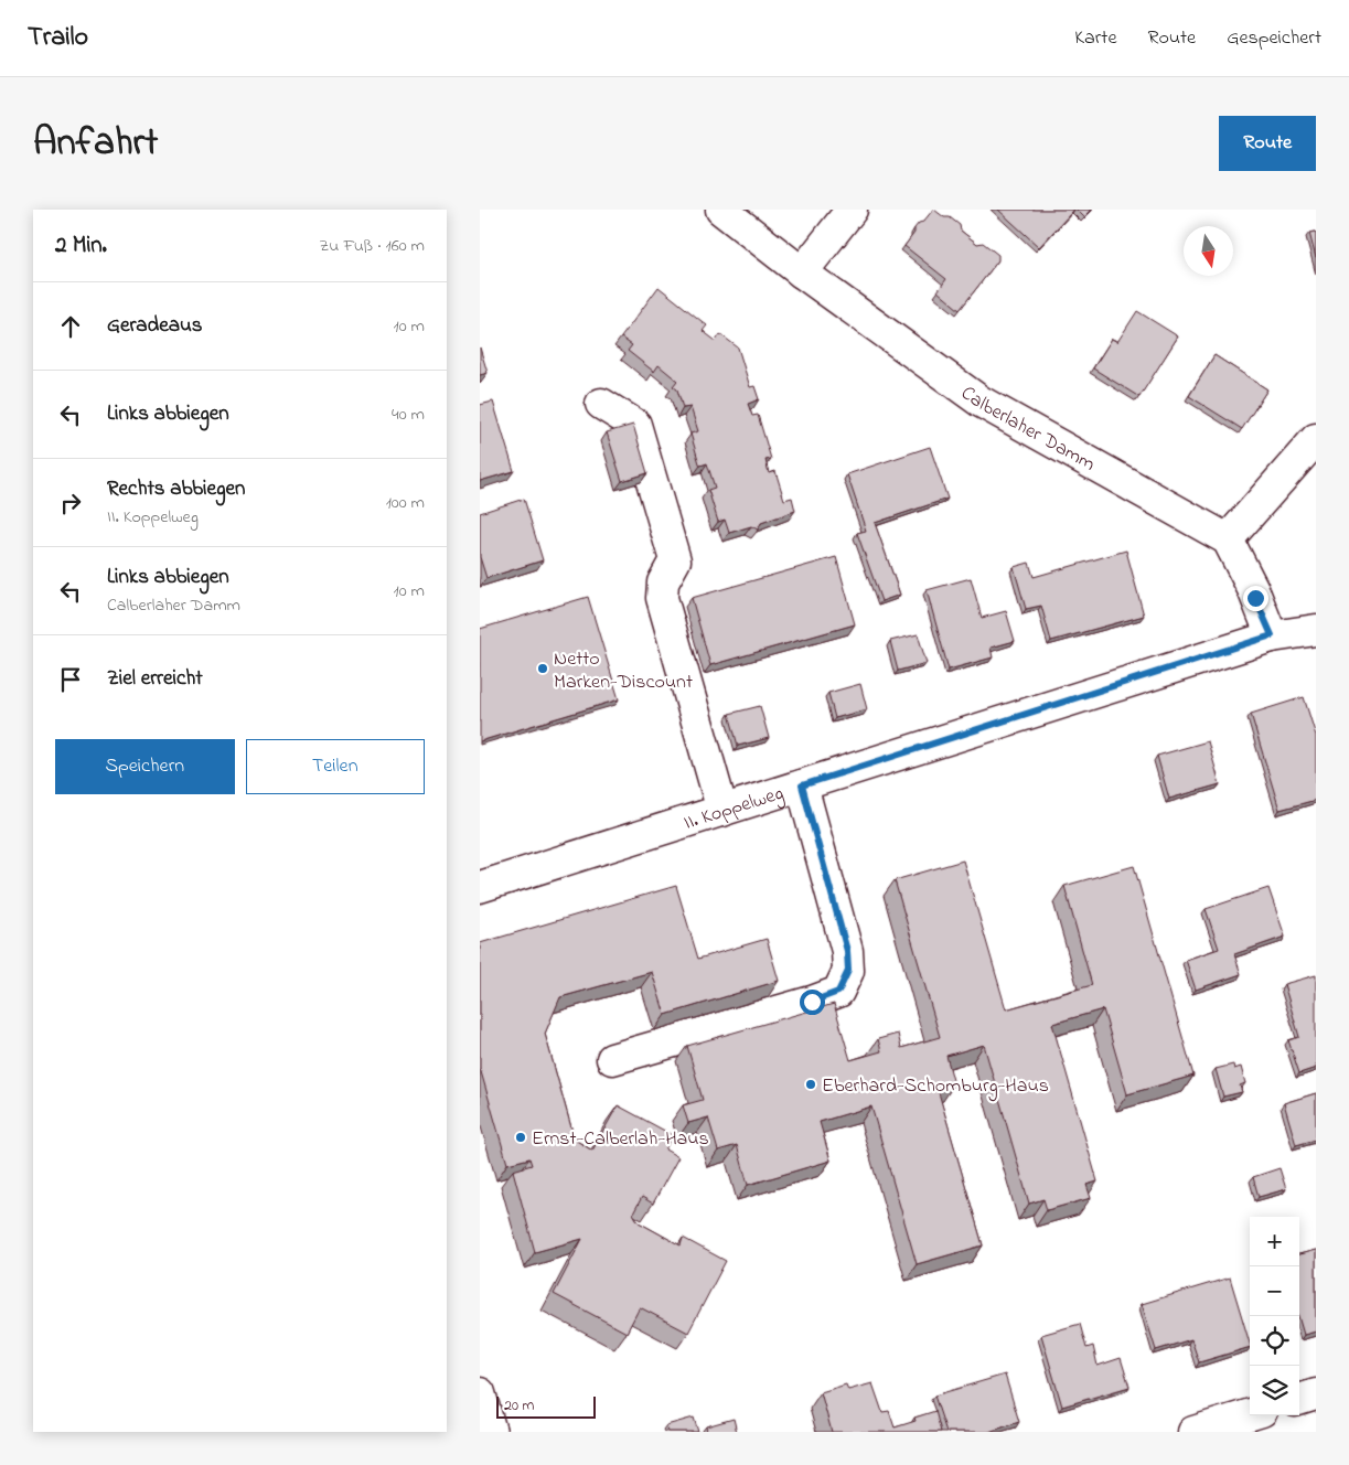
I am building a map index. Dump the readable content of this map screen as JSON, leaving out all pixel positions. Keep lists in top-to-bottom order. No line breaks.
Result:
{"streets":{"street":["Calberlaher Damm","II. Koppelweg"]},"places":["Netto Marken-Discount","Eberhard-Schomburg-Haus","Ernst-Calberlah-Haus"],"scale_bar":"20 m","north":"bottom","page":{"header":"Trailo","nav":["Karte","Route","Gespeichert"],"title":"Anfahrt","buttons":["Route",["Speichern","Teilen"]],"heading":["2 Min.","Zu Fuß · 160 m"],"list":[["Geradeaus","10 m"],["Links abbiegen","40 m"],["Rechts abbiegen","II. Koppelweg","100 m"],["Links abbiegen","Calberlaher Damm","10 m"],"Ziel erreicht"],"map_buttons":["+","−"],"scale":"20 m"}}
